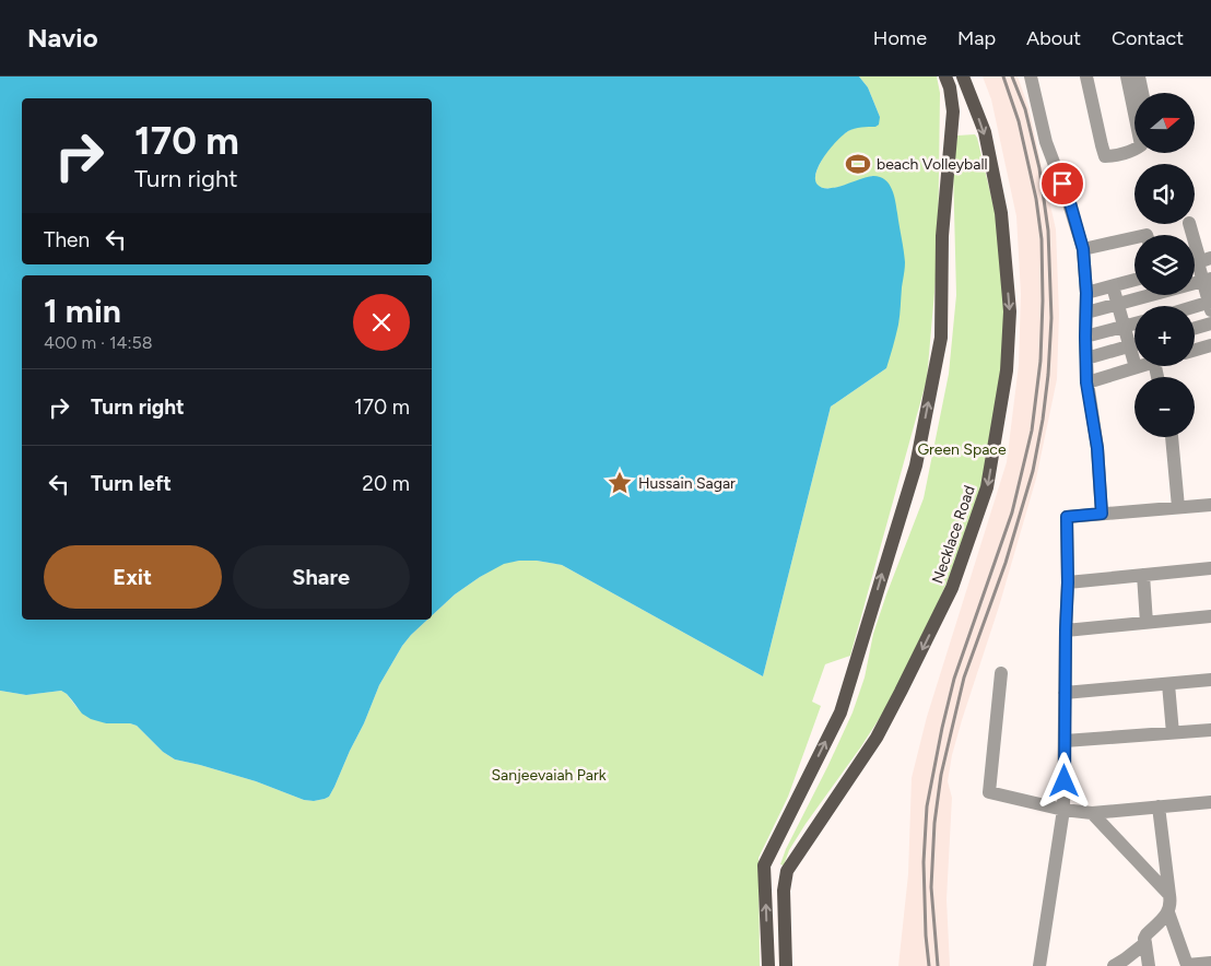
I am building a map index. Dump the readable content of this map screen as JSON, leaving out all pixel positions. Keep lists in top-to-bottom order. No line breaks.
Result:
{"streets":{"main road":["Necklace Road"]},"parks":["Green Space","Sanjeevaiah Park"],"places":{"sports":["beach Volleyball"],"place":["Hussain Sagar"]},"north":"right","page":{"header":"Navio","nav":["Home","Map","About","Contact"],"map_buttons":["+","−"],"turn":["170 m","Turn right"],"then":"Then","heading":["1 min","400 m · 14:58"],"list":[{"name":"Turn right","value":"170 m"},{"name":"Turn left","value":"20 m"}],"buttons":["Exit","Share"]}}
